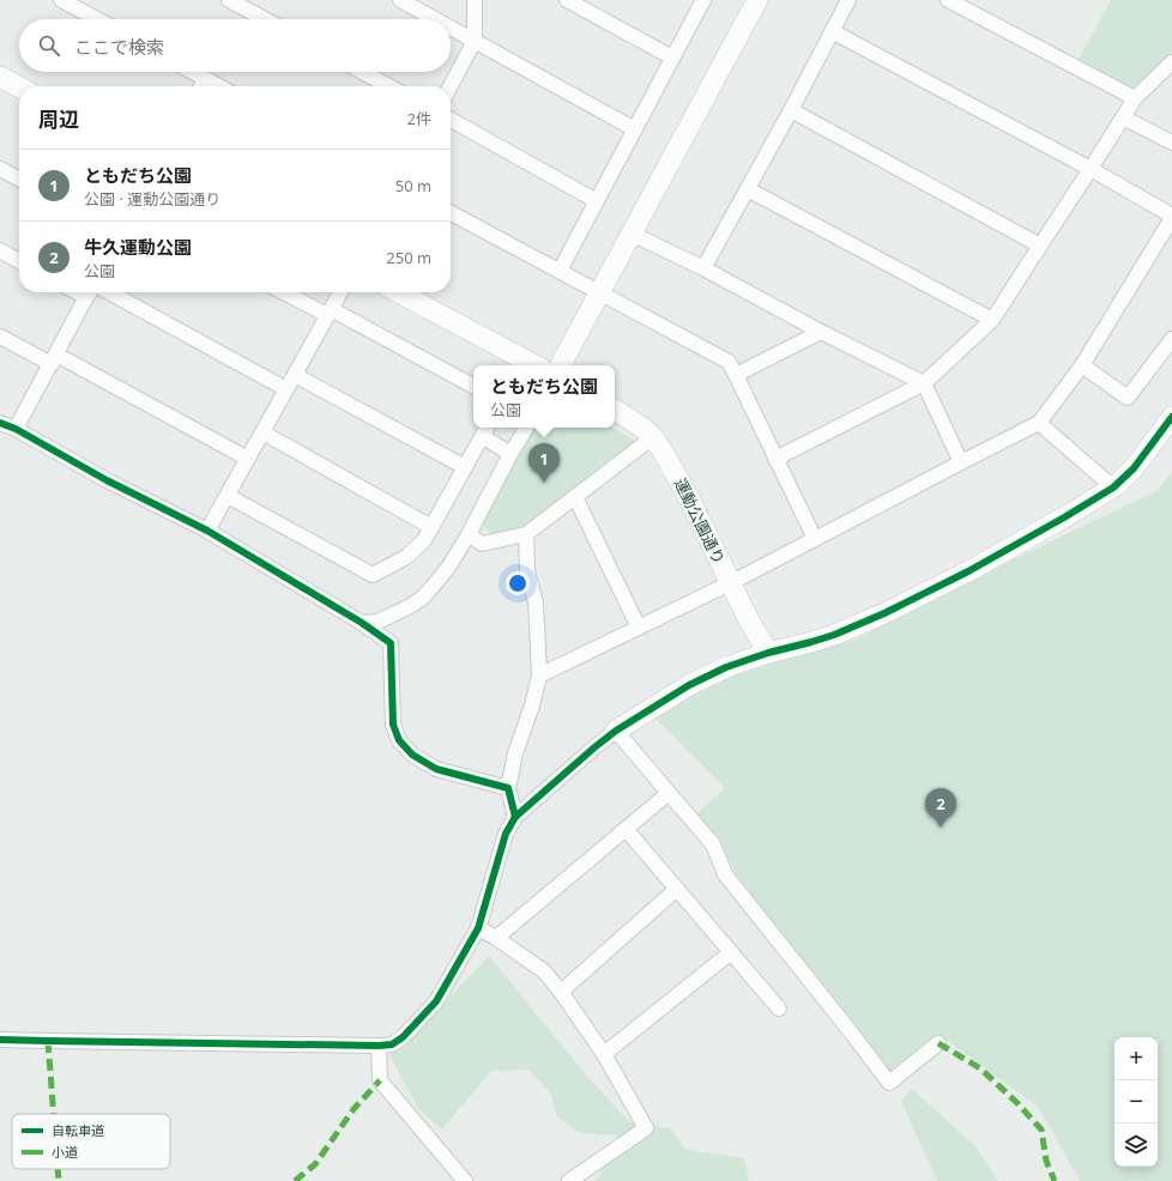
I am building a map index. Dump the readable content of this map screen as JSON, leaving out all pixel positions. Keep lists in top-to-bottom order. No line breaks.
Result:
{"streets":{"street":["運動公園通り"]},"legend":["自転車道","小道"],"page":{"search":"ここで検索","heading":["周辺","2件"],"list":[{"mark":"1","name":"ともだち公園","note":"公園 · 運動公園通り","value":"50 m"},{"mark":"2","name":"牛久運動公園","note":"公園","value":"250 m"}],"popup":["ともだち公園","公園"],"pins":["1","2"],"map_buttons":["+","−"]}}
